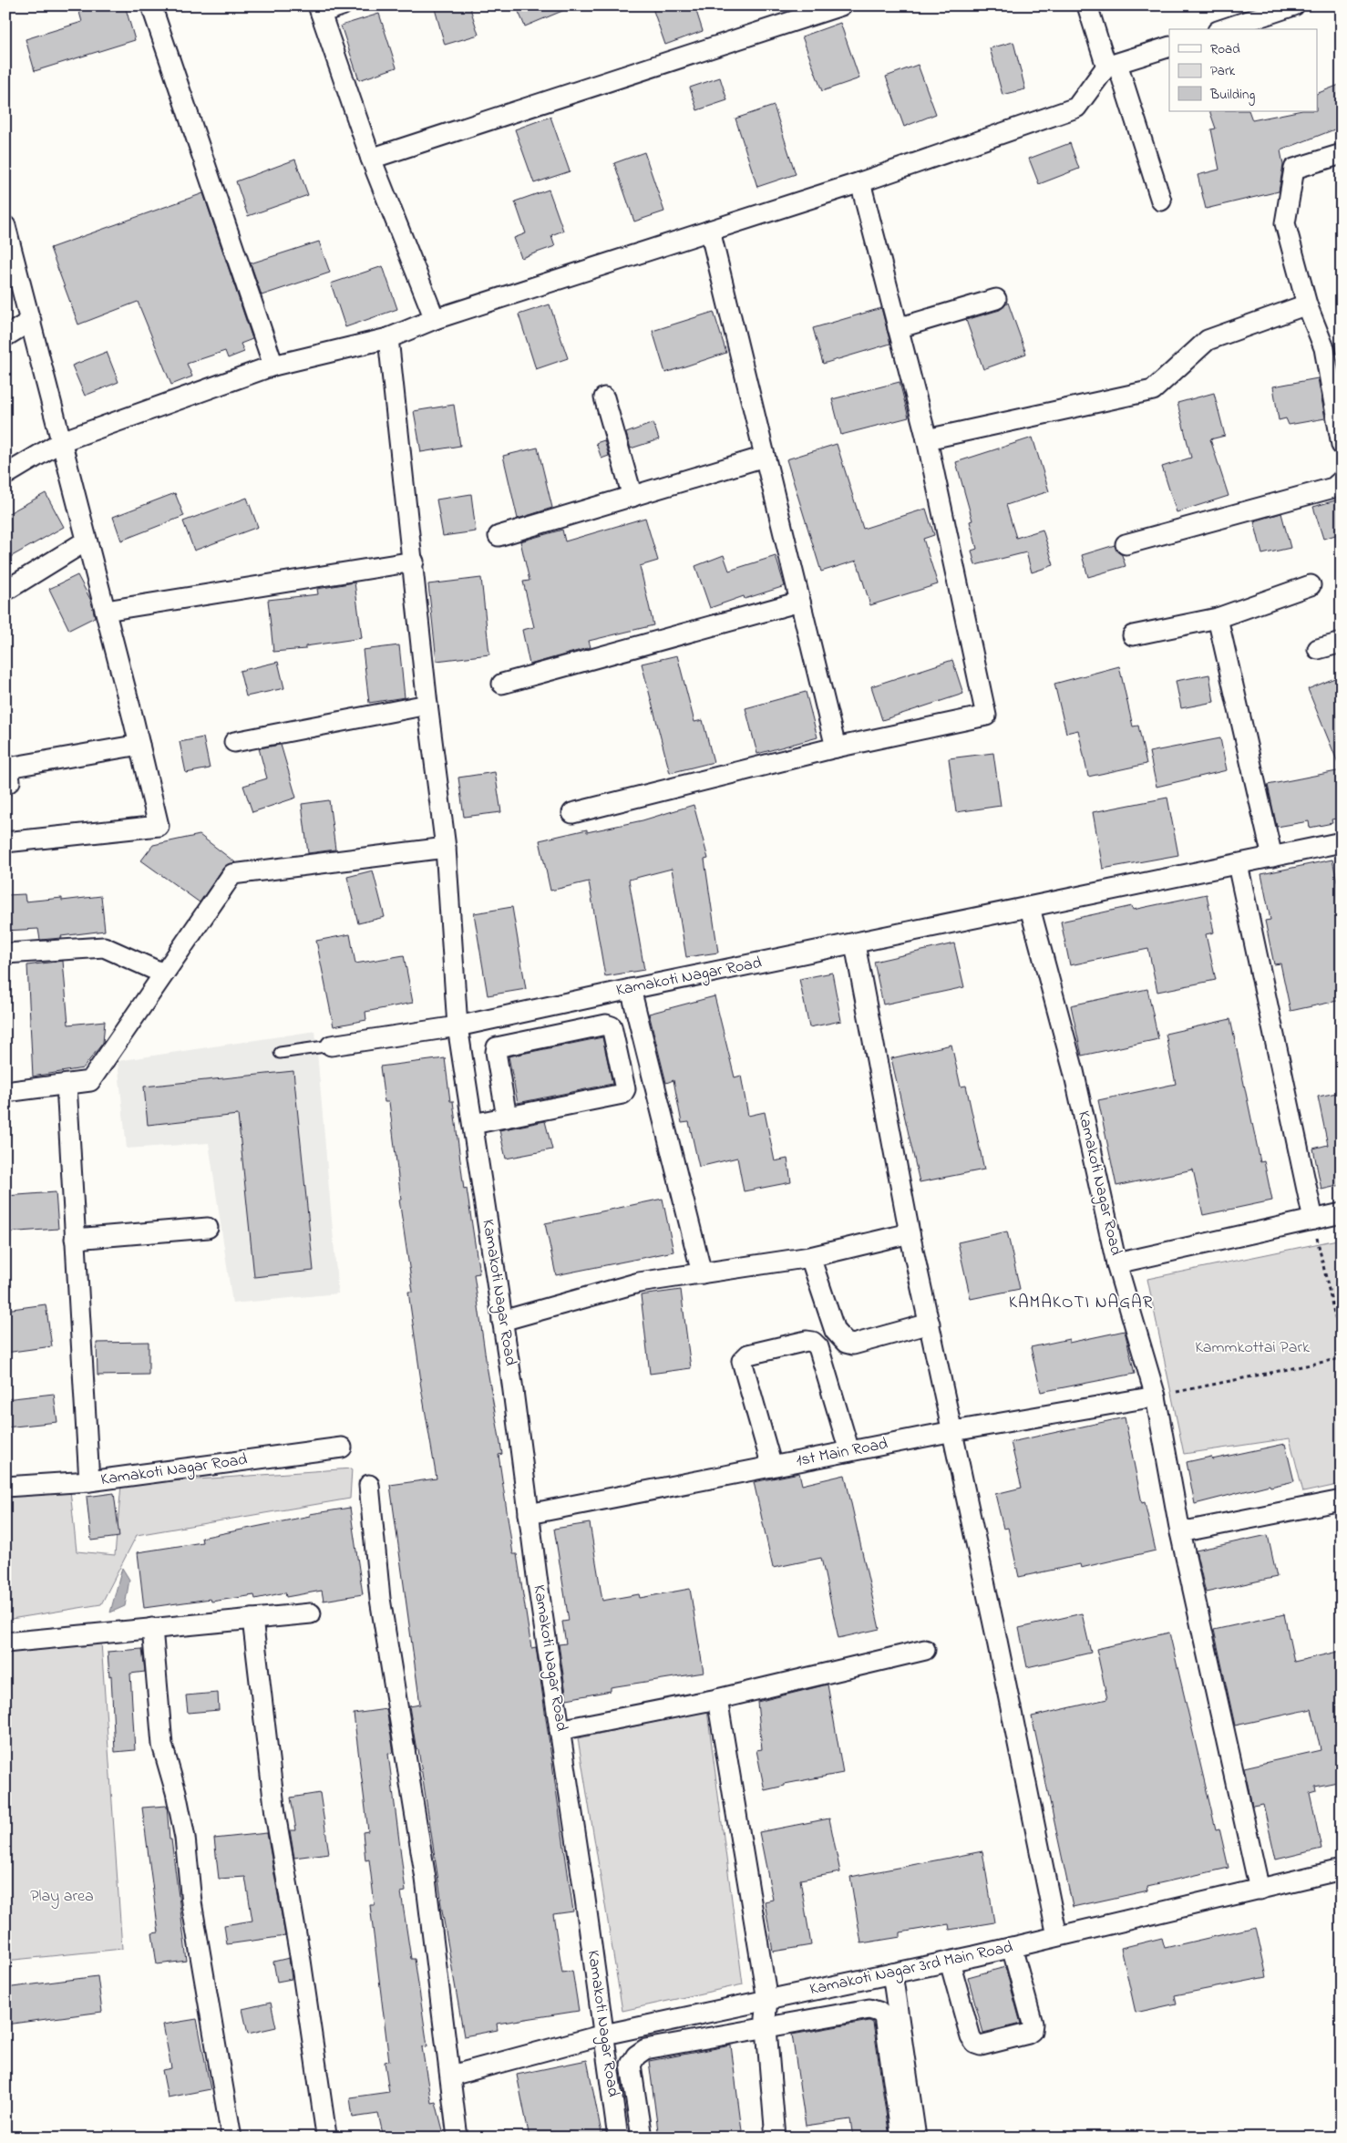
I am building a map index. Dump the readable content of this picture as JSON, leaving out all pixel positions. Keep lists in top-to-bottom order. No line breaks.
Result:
{"streets":{"street":["Kamakoti Nagar Road","1st Main Road","Kamakoti Nagar 3rd Main Road"]},"crossings":[["Kamakoti Nagar Road","1st Main Road"],["Kamakoti Nagar Road","Kamakoti Nagar 3rd Main Road"]],"districts":["KAMAKOTI NAGAR"],"parks":["Kammkottai Park","Play area"],"legend":["Road","Park","Building"]}
